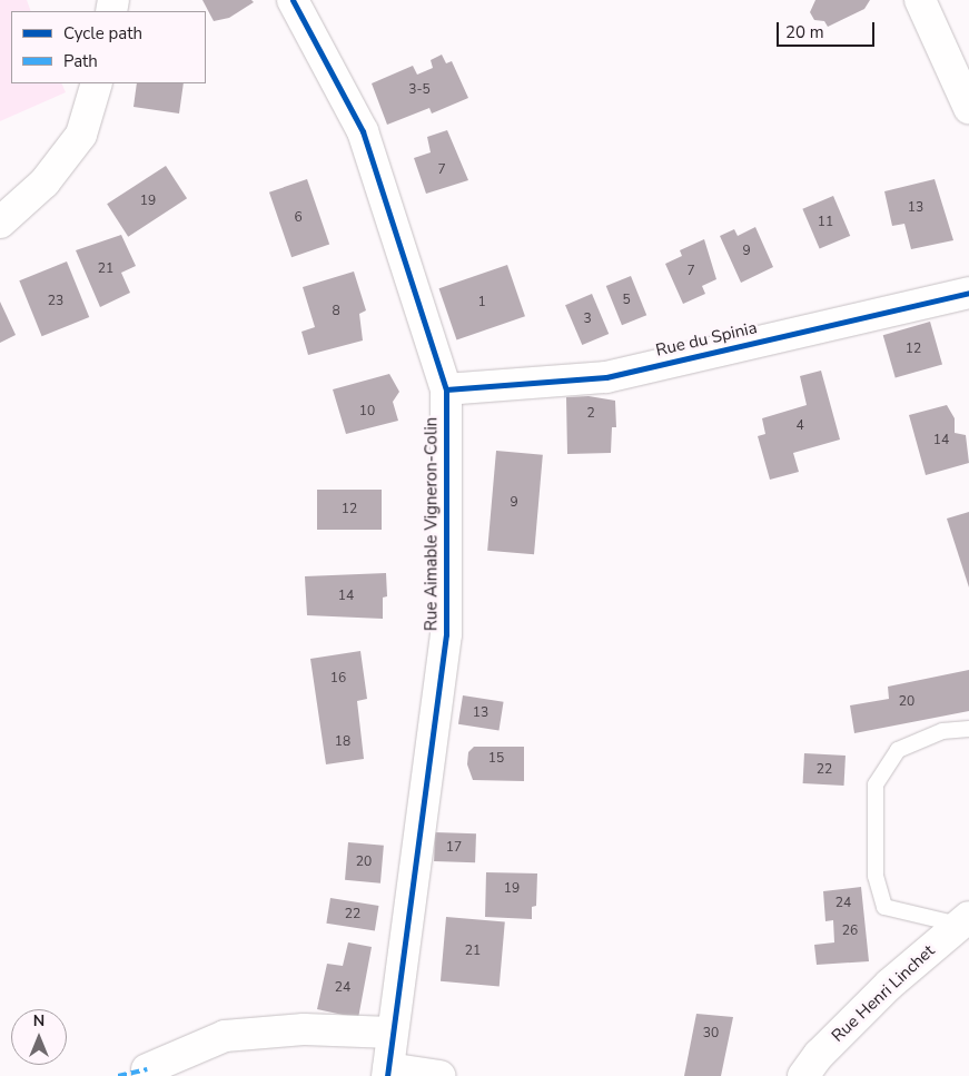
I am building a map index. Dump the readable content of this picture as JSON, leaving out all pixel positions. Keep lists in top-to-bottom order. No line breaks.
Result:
{"streets":{"street":["Rue du Spinia","Rue Aimable Vigneron-Colin","Rue Henri Linchet"]},"crossings":[["Rue du Spinia","Rue Aimable Vigneron-Colin"]],"house_numbers":["3-5","7","19","13","6","11","9","21","7","5","23","1","8","3","12","10","2","4","14","9","12","14","16","20","13","18","15","22","17","20","19","24","22","26","21","24","30"],"legend":["Cycle path","Path"],"scale_bar":"20 m","north":"top"}
